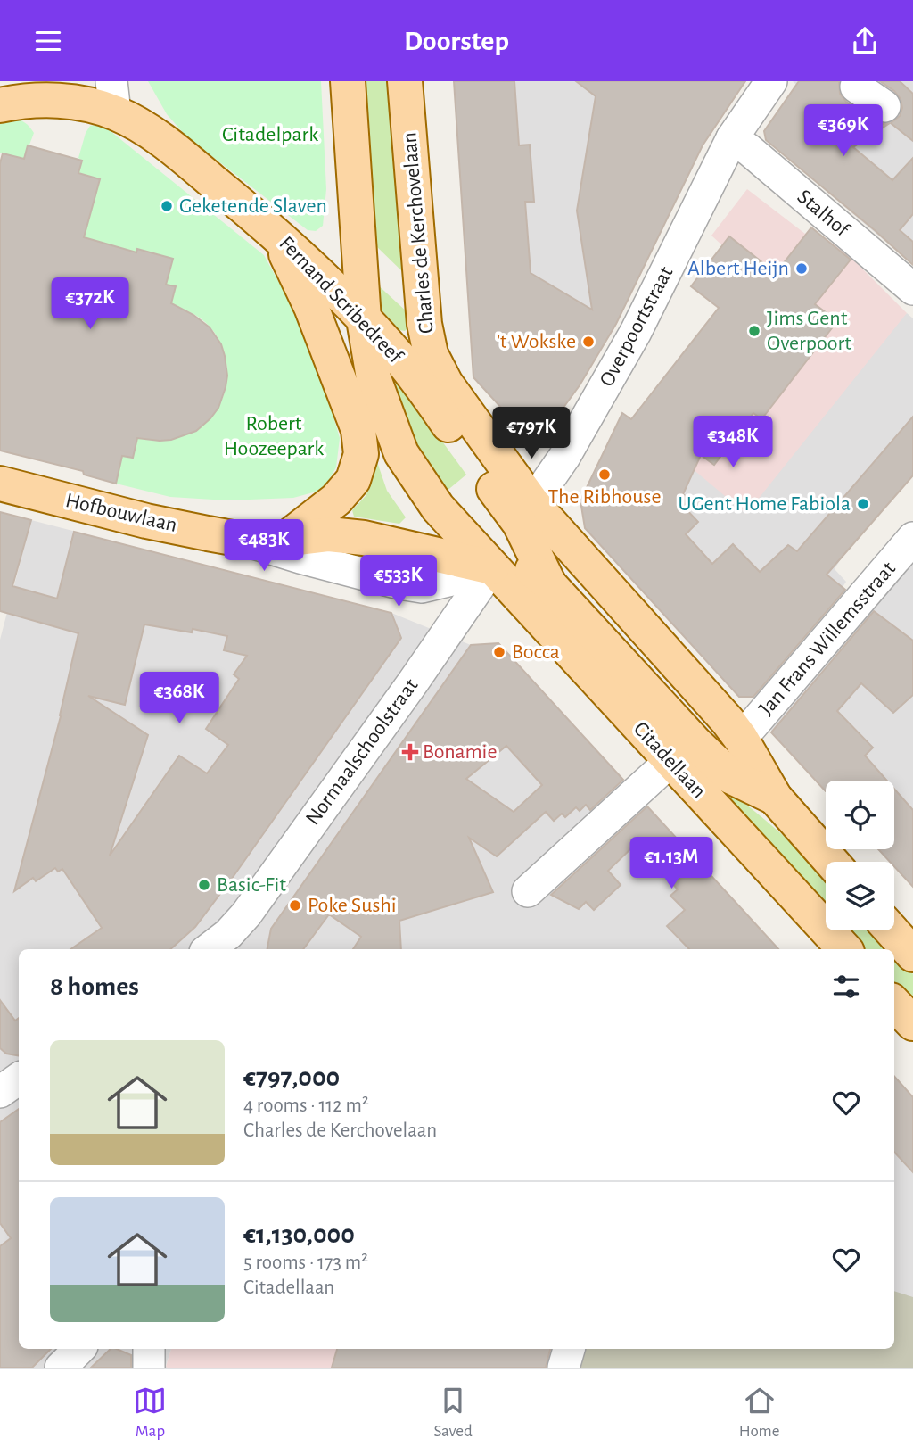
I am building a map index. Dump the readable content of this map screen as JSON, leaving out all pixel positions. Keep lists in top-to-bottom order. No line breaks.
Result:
{"streets":{"main road":["Charles de Kerchovelaan","Fernand Scribedreef","Hofbouwlaan","Citadellaan"],"street":["Stalhof","Overpoortstraat","Jan Frans Willemsstraat","Normaalschoolstraat"]},"crossings":[["Stalhof","Overpoortstraat"],["Charles de Kerchovelaan","Fernand Scribedreef"],["Charles de Kerchovelaan","Overpoortstraat"],["Charles de Kerchovelaan","Hofbouwlaan"],["Charles de Kerchovelaan","Normaalschoolstraat"],["Charles de Kerchovelaan","Citadellaan"],["Fernand Scribedreef","Overpoortstraat"],["Fernand Scribedreef","Hofbouwlaan"],["Fernand Scribedreef","Normaalschoolstraat"],["Fernand Scribedreef","Citadellaan"],["Overpoortstraat","Hofbouwlaan"],["Overpoortstraat","Normaalschoolstraat"],["Overpoortstraat","Citadellaan"],["Hofbouwlaan","Normaalschoolstraat"],["Hofbouwlaan","Citadellaan"],["Jan Frans Willemsstraat","Citadellaan"],["Normaalschoolstraat","Citadellaan"]],"parks":["Citadelpark","Robert Hoozeepark"],"places":{"other":["Geketende Slaven","Albert Heijn","Jims Gent Overpoort","'t Wokske","The Ribhouse","UGent Home Fabiola","Bocca","Basic-Fit","Poke Sushi"],"health":["Bonamie"]},"page":{"header":"Doorstep","price":["€369K","€372K","€797K","€348K","€483K","€533K","€368K","€1.13M"],"heading":"8 homes","list":[{"name":"€797,000","note":"4 rooms · 112 m² · Charles de Kerchovelaan"},{"name":"€1,130,000","note":"5 rooms · 173 m² · Citadellaan"}],"tabs":["Map","Saved","Home"]}}
